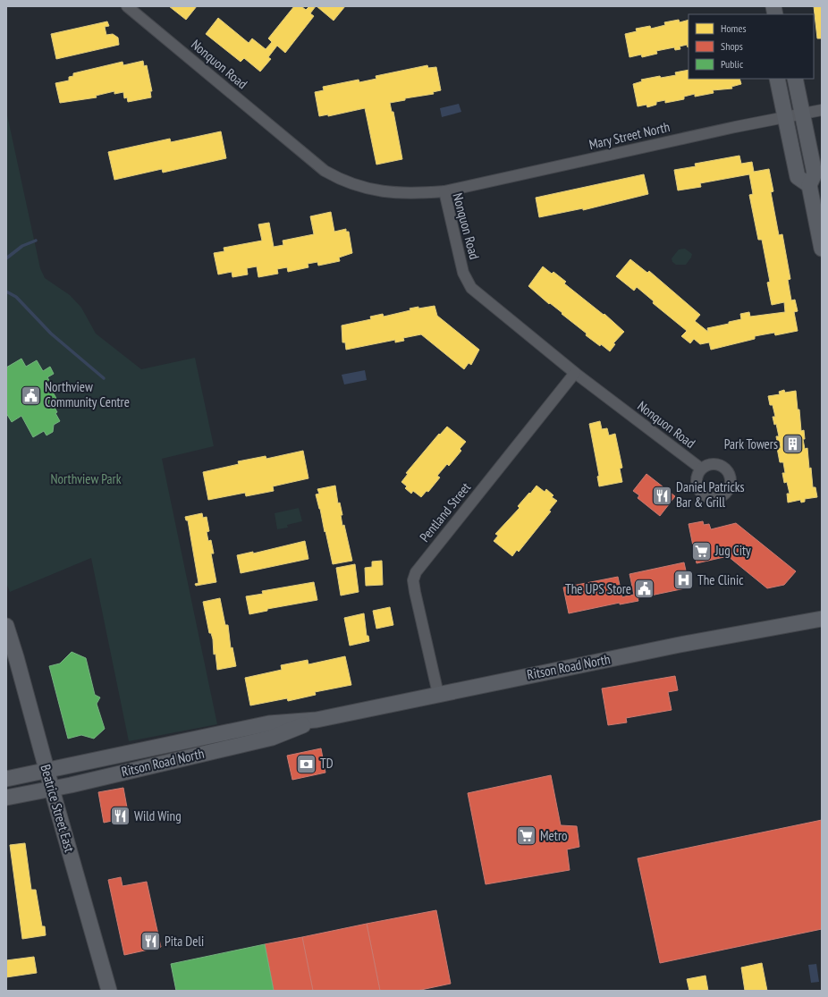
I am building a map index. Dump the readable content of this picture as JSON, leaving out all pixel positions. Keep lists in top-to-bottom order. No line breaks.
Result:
{"streets":{"main road":["Ritson Road North","Beatrice Street East"],"street":["Nonquon Road","Mary Street North","Pentland Street"]},"crossings":[["Nonquon Road","Mary Street North"],["Nonquon Road","Pentland Street"],["Pentland Street","Ritson Road North"],["Ritson Road North","Beatrice Street East"]],"parks":["Northview Park"],"places":{"public building":["Northview Community Centre","The UPS Store"],"building":["Park Towers"],"restaurant":["Daniel Patricks Bar & Grill","Wild Wing","Pita Deli"],"supermarket":["Jug City","Metro"],"hospital":["The Clinic"],"bank":["TD"]},"legend":["Homes","Shops","Public"]}
